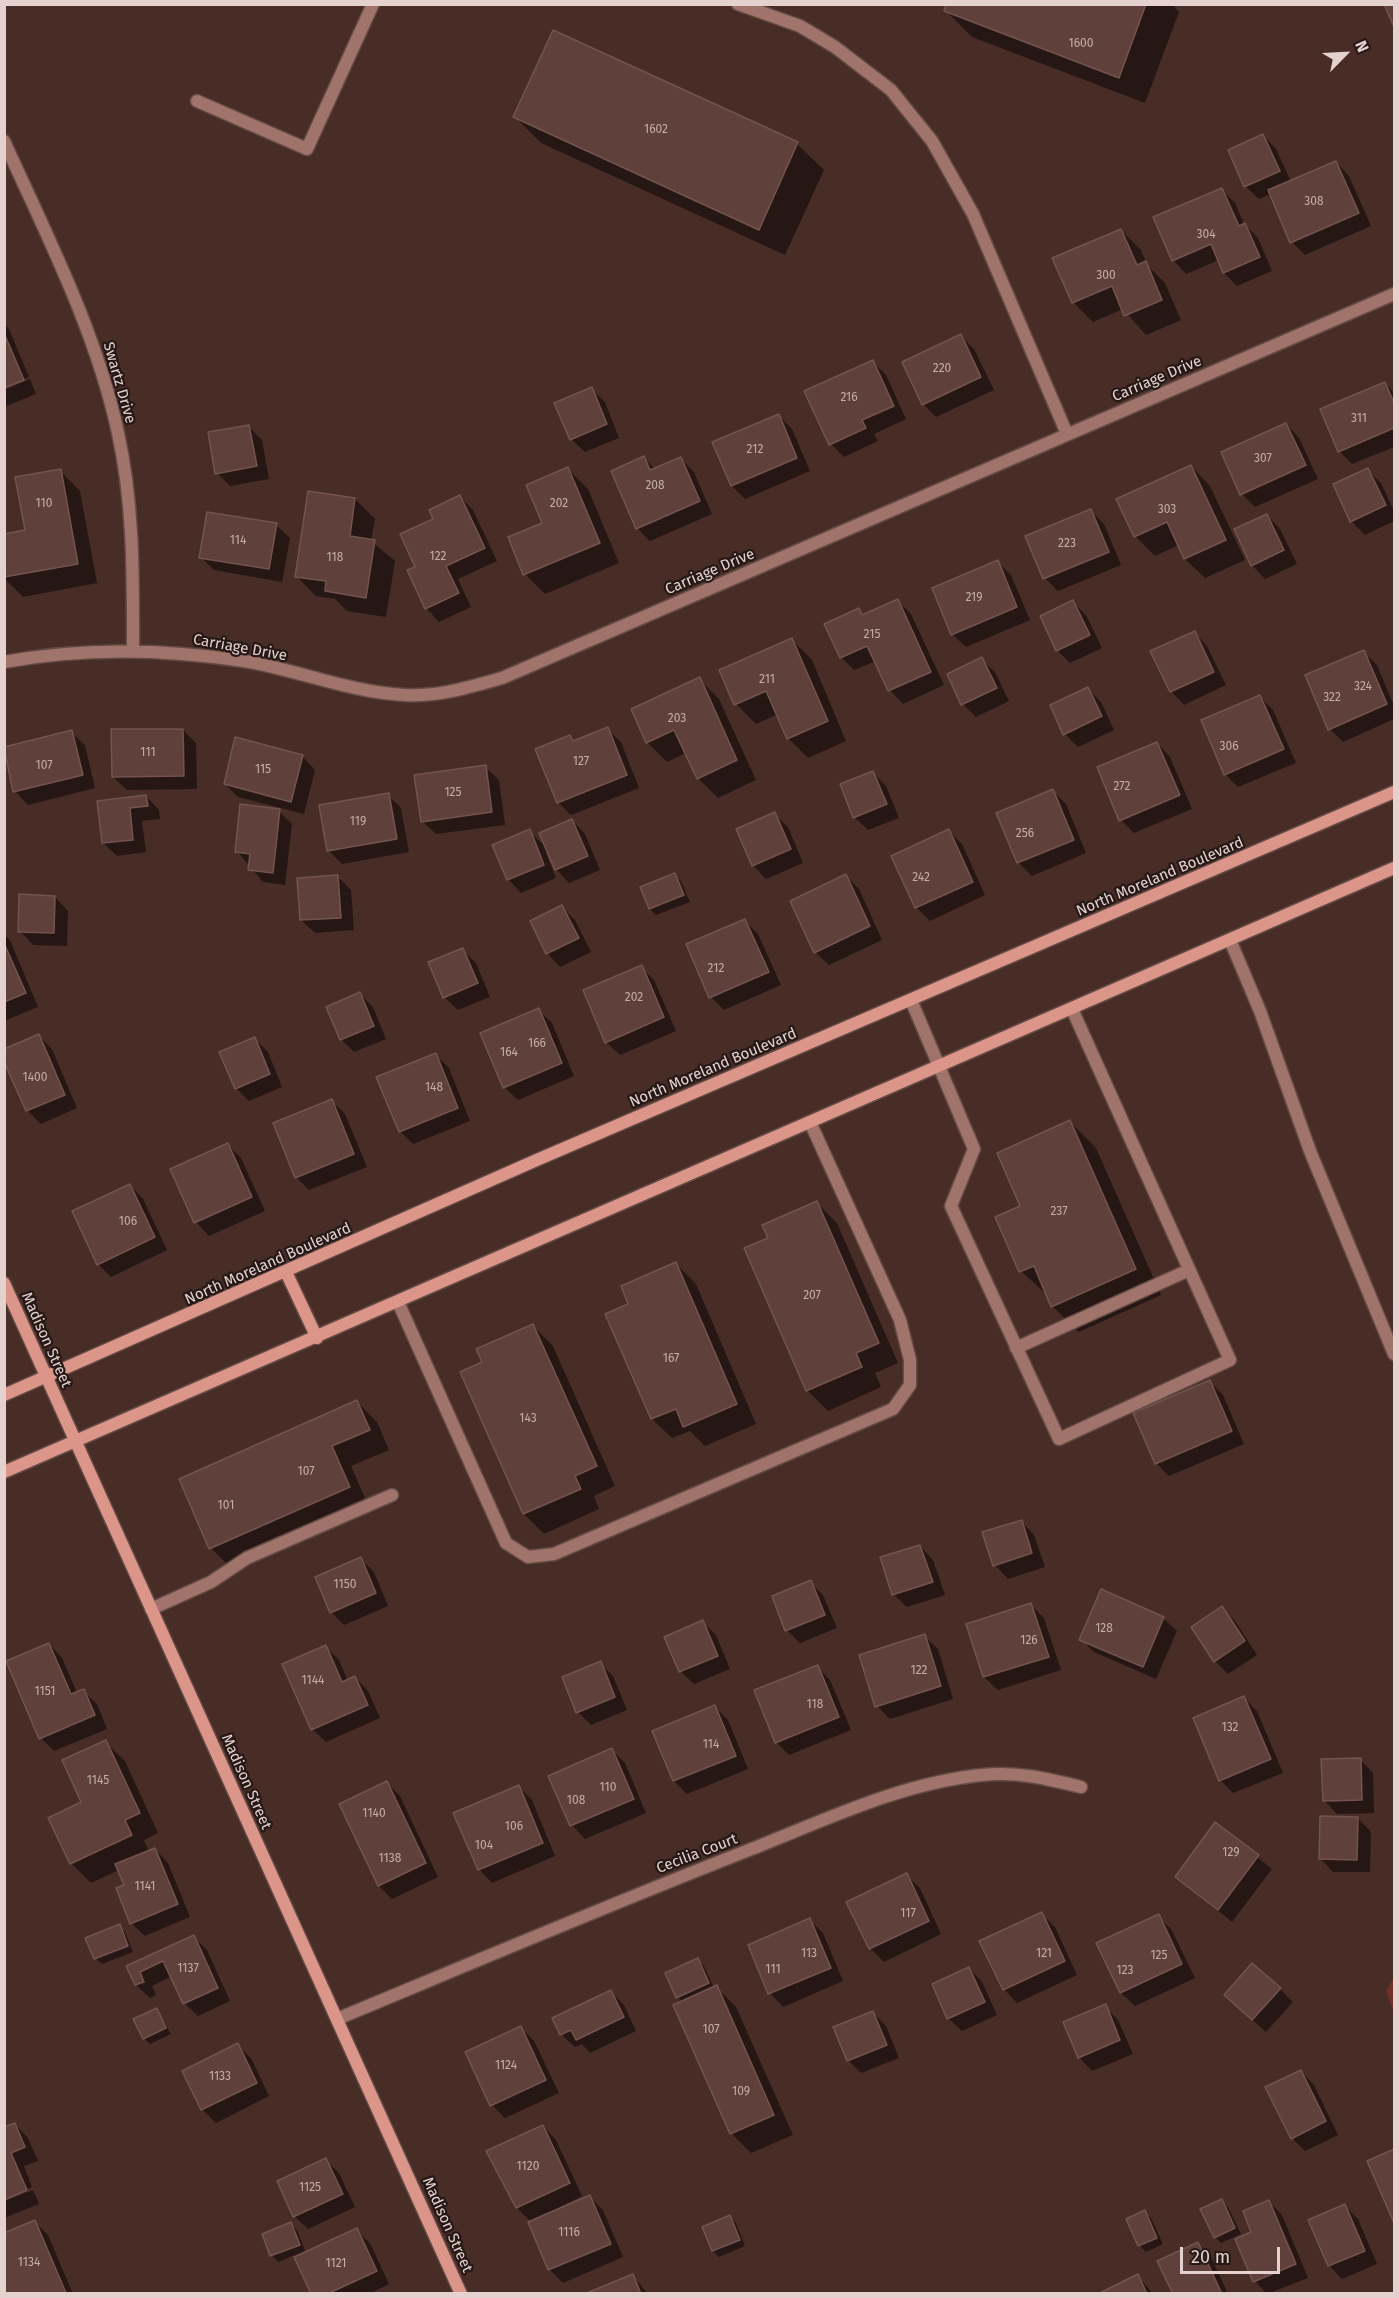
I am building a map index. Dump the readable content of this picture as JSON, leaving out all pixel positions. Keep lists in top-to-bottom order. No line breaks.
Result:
{"streets":{"street":["Carriage Drive","Swartz Drive","North Moreland Boulevard","Madison Street","Cecilia Court"]},"crossings":[["Carriage Drive","Swartz Drive"],["North Moreland Boulevard","Madison Street"],["Madison Street","Cecilia Court"]],"house_numbers":["1600","1602","308","304","300","220","216","311","212","307","208","110","202","303","114","223","122","118","219","215","211","324","322","203","306","111","127","107","115","272","125","119","256","242","212","202","166","164","1400","148","237","106","207","167","143","107","101","1150","128","126","122","1144","1151","118","132","114","1145","110","108","1140","106","104","129","1138","1141","117","113","121","125","1137","111","123","107","1124","1133","109","1120","1125","1116","1134","1121"],"scale_bar":"20 m","north":"top right"}
